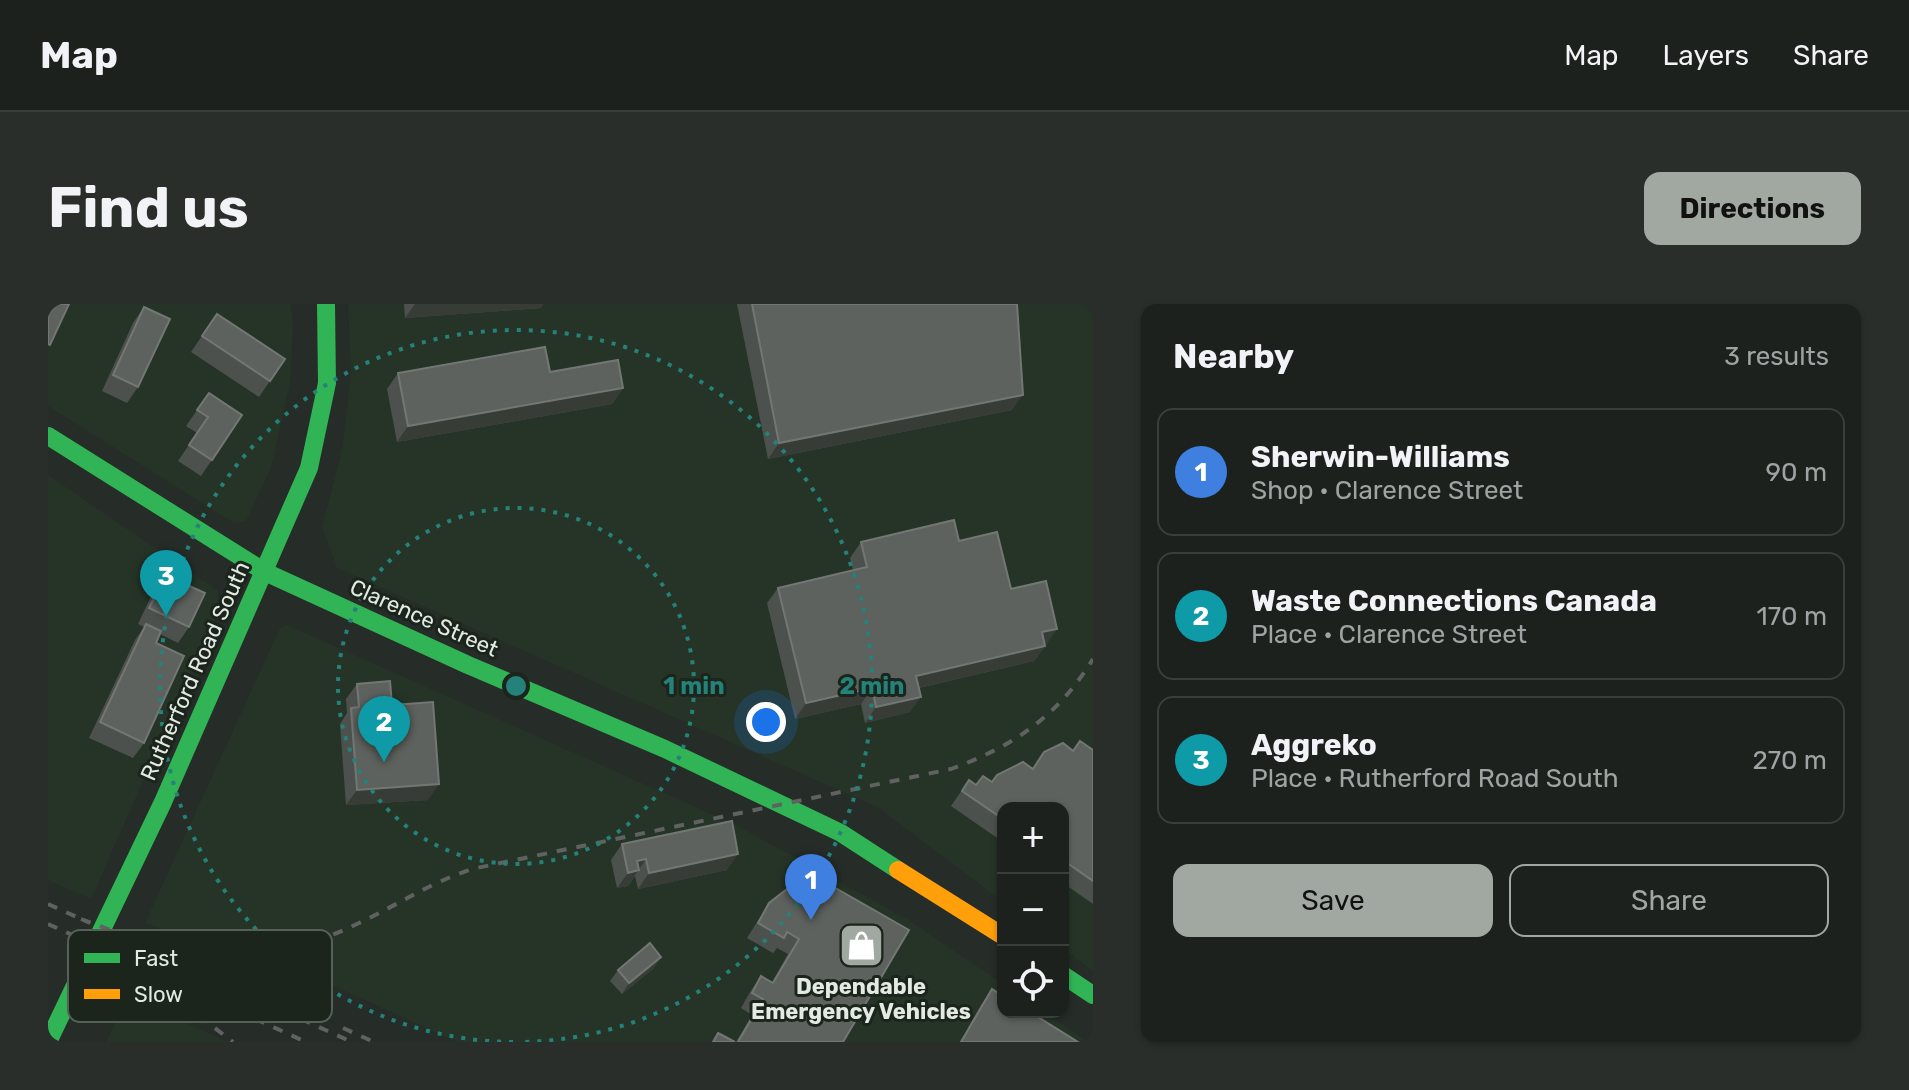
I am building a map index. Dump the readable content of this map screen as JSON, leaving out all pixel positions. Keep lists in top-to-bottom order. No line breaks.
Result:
{"streets":{"street":["Clarence Street","Rutherford Road South"]},"crossings":[["Clarence Street","Rutherford Road South"]],"places":{"shop":["Dependable Emergency Vehicles"]},"legend":["Fast","Slow"],"page":{"header":"Map","nav":["Map","Layers","Share"],"buttons":["Directions",["Save","Share"]],"title":"Find us","heading":["Nearby","3 results"],"list":[{"mark":"1","name":"Sherwin-Williams","note":"Shop · Clarence Street","value":"90 m"},{"mark":"2","name":"Waste Connections Canada","note":"Place · Clarence Street","value":"170 m"},{"mark":"3","name":"Aggreko","note":"Place · Rutherford Road South","value":"270 m"}],"pins":["3","2","1"],"map_buttons":["+","−"]},"rings":["1 min","2 min"]}
